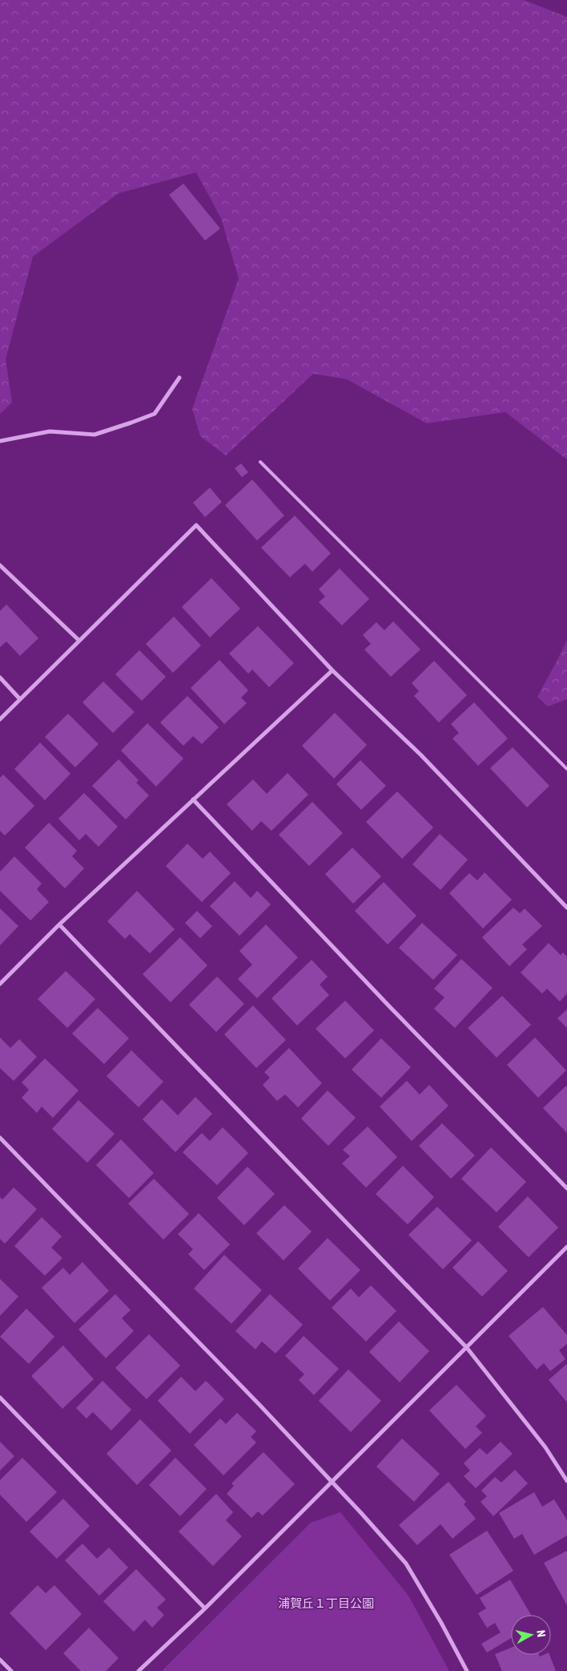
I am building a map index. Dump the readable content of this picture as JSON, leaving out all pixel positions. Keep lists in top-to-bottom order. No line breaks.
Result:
{"parks":["浦賀丘１丁目公園"],"north":"right"}
